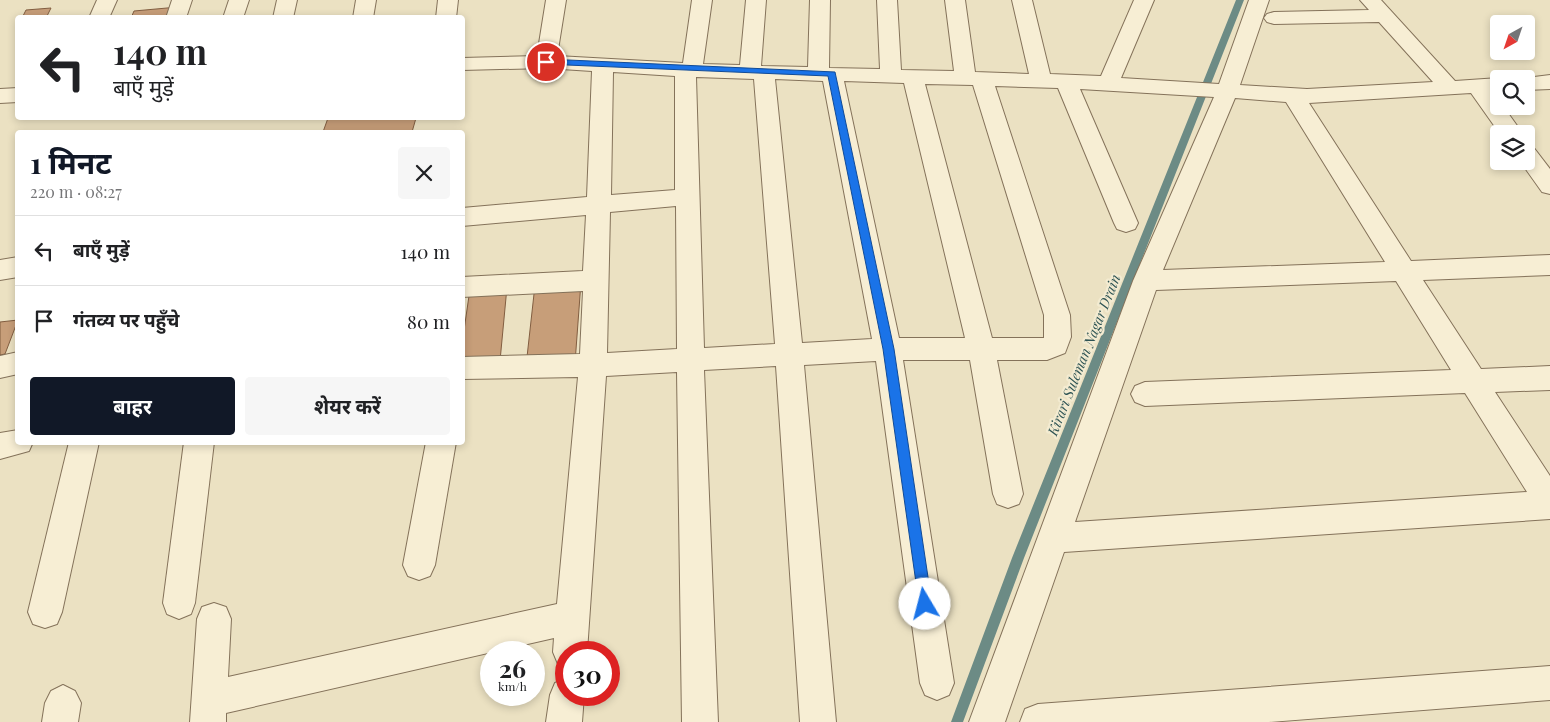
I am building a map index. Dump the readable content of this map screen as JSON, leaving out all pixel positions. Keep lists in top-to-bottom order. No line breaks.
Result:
{"water":["Kirari Suleman Nagar Drain"],"north":"bottom left","page":{"turn":["140 m","बाएँ मुड़ें"],"heading":["1 मिनट","220 m · 08:27"],"list":[{"name":"बाएँ मुड़ें","value":"140 m"},{"name":"गंतव्य पर पहुँचे","value":"80 m"}],"buttons":["बाहर","शेयर करें"],"speed":"26 km/h","limit":"30"}}
